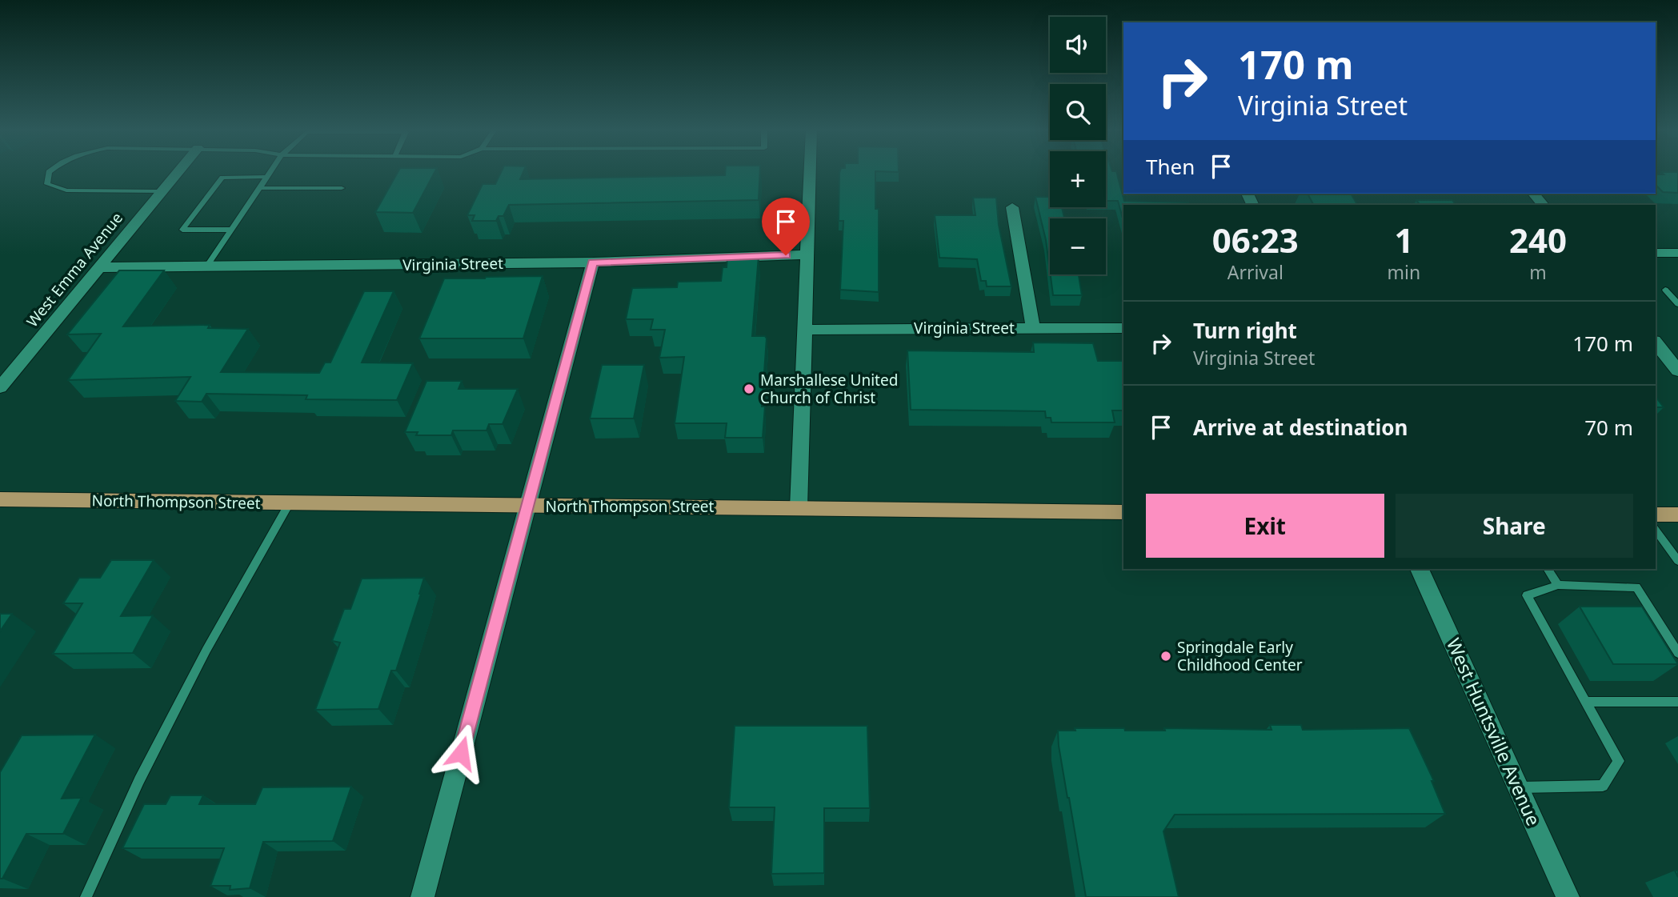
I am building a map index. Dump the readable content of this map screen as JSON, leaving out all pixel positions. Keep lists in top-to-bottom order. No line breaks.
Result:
{"streets":{"main road":["North Thompson Street"],"street":["Virginia Street","West Emma Avenue","West Huntsville Avenue"]},"crossings":[["Virginia Street","West Emma Avenue"]],"places":["Marshallese United Church of Christ","Springdale Early Childhood Center"],"page":{"map_buttons":["+","−"],"turn":["170 m","Virginia Street"],"then":"Then","eta":["06:23","Arrival","1","min","240","m"],"list":[{"name":"Turn right","note":"Virginia Street","value":"170 m"},{"name":"Arrive at destination","value":"70 m"}],"buttons":["Exit","Share"]}}
